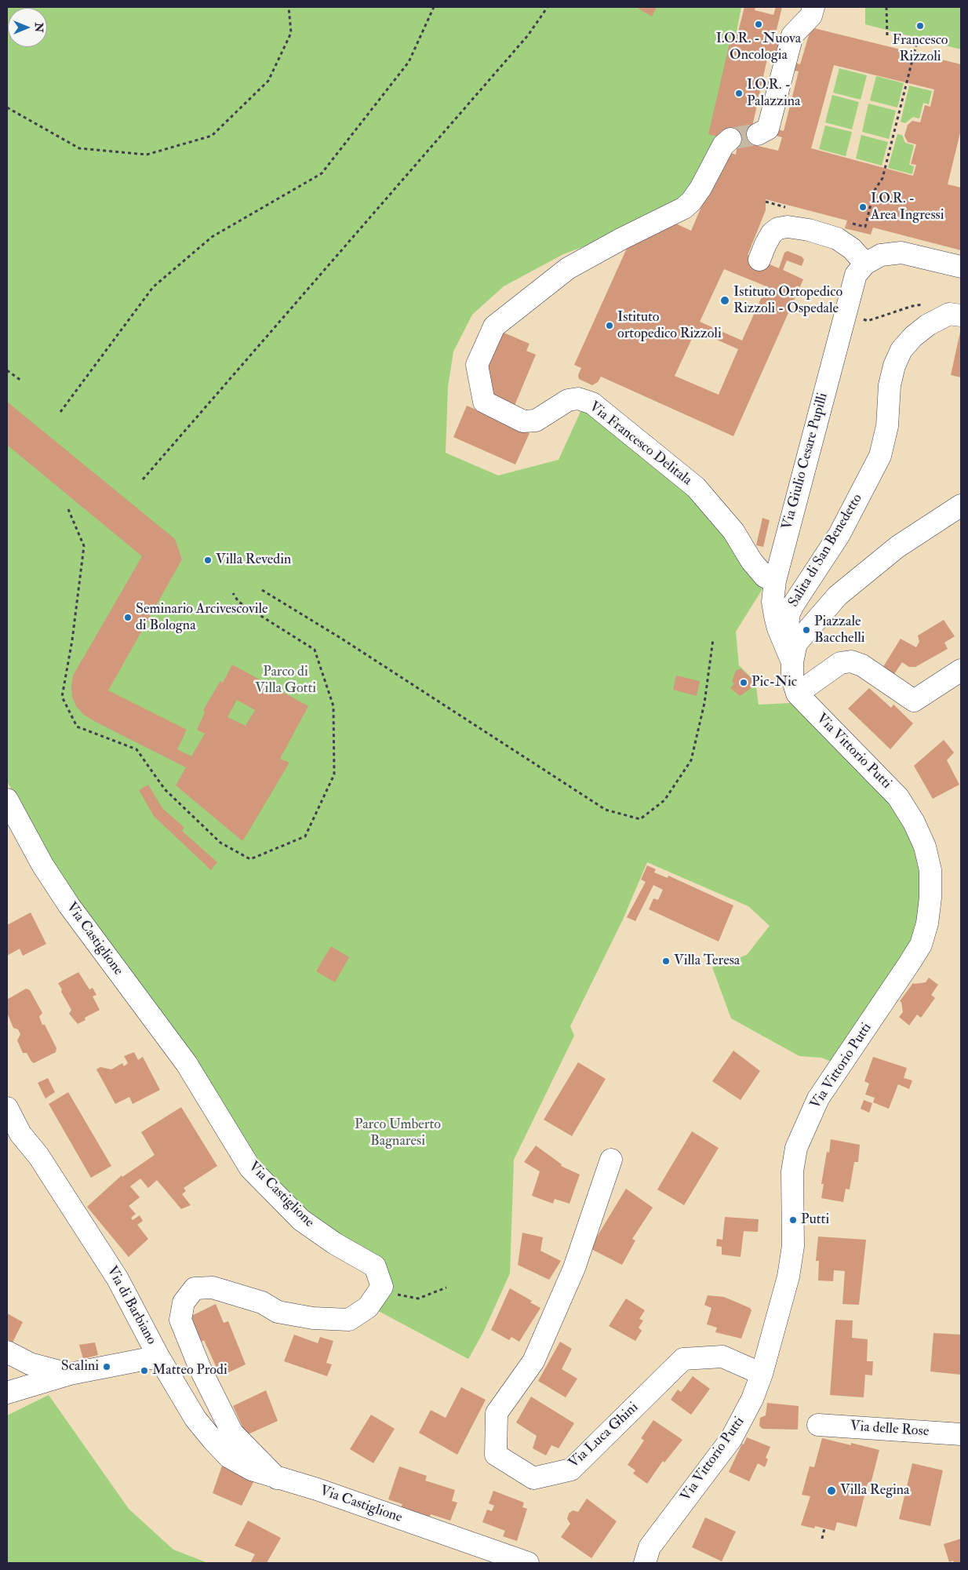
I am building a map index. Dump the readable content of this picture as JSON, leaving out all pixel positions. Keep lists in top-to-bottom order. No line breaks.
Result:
{"streets":{"street":["Via Francesco Delitala","Via Giulio Cesare Pupilli","Salita di San Benedetto","Via Vittorio Putti","Via Castiglione","Via di Barbiano","Via delle Rose","Via Luca Ghini"]},"crossings":[["Via Francesco Delitala","Via Giulio Cesare Pupilli"],["Via Giulio Cesare Pupilli","Salita di San Benedetto"],["Via Vittorio Putti","Via Luca Ghini"],["Via Castiglione","Via di Barbiano"]],"parks":["Parco di Villa Gotti","Parco Umberto Bagnaresi"],"places":["I.O.R. - Nuova Oncologia","Francesco Rizzoli","I.O.R. - Palazzina","I.O.R. - Area Ingressi","Istituto Ortopedico Rizzoli - Ospedale","Istituto ortopedico Rizzoli","Villa Revedin","Seminario Arcivescovile di Bologna","Piazzale Bacchelli","Pic-Nic","Villa Teresa","Putti","Scalini","Matteo Prodi","Villa Regina"],"north":"right"}
